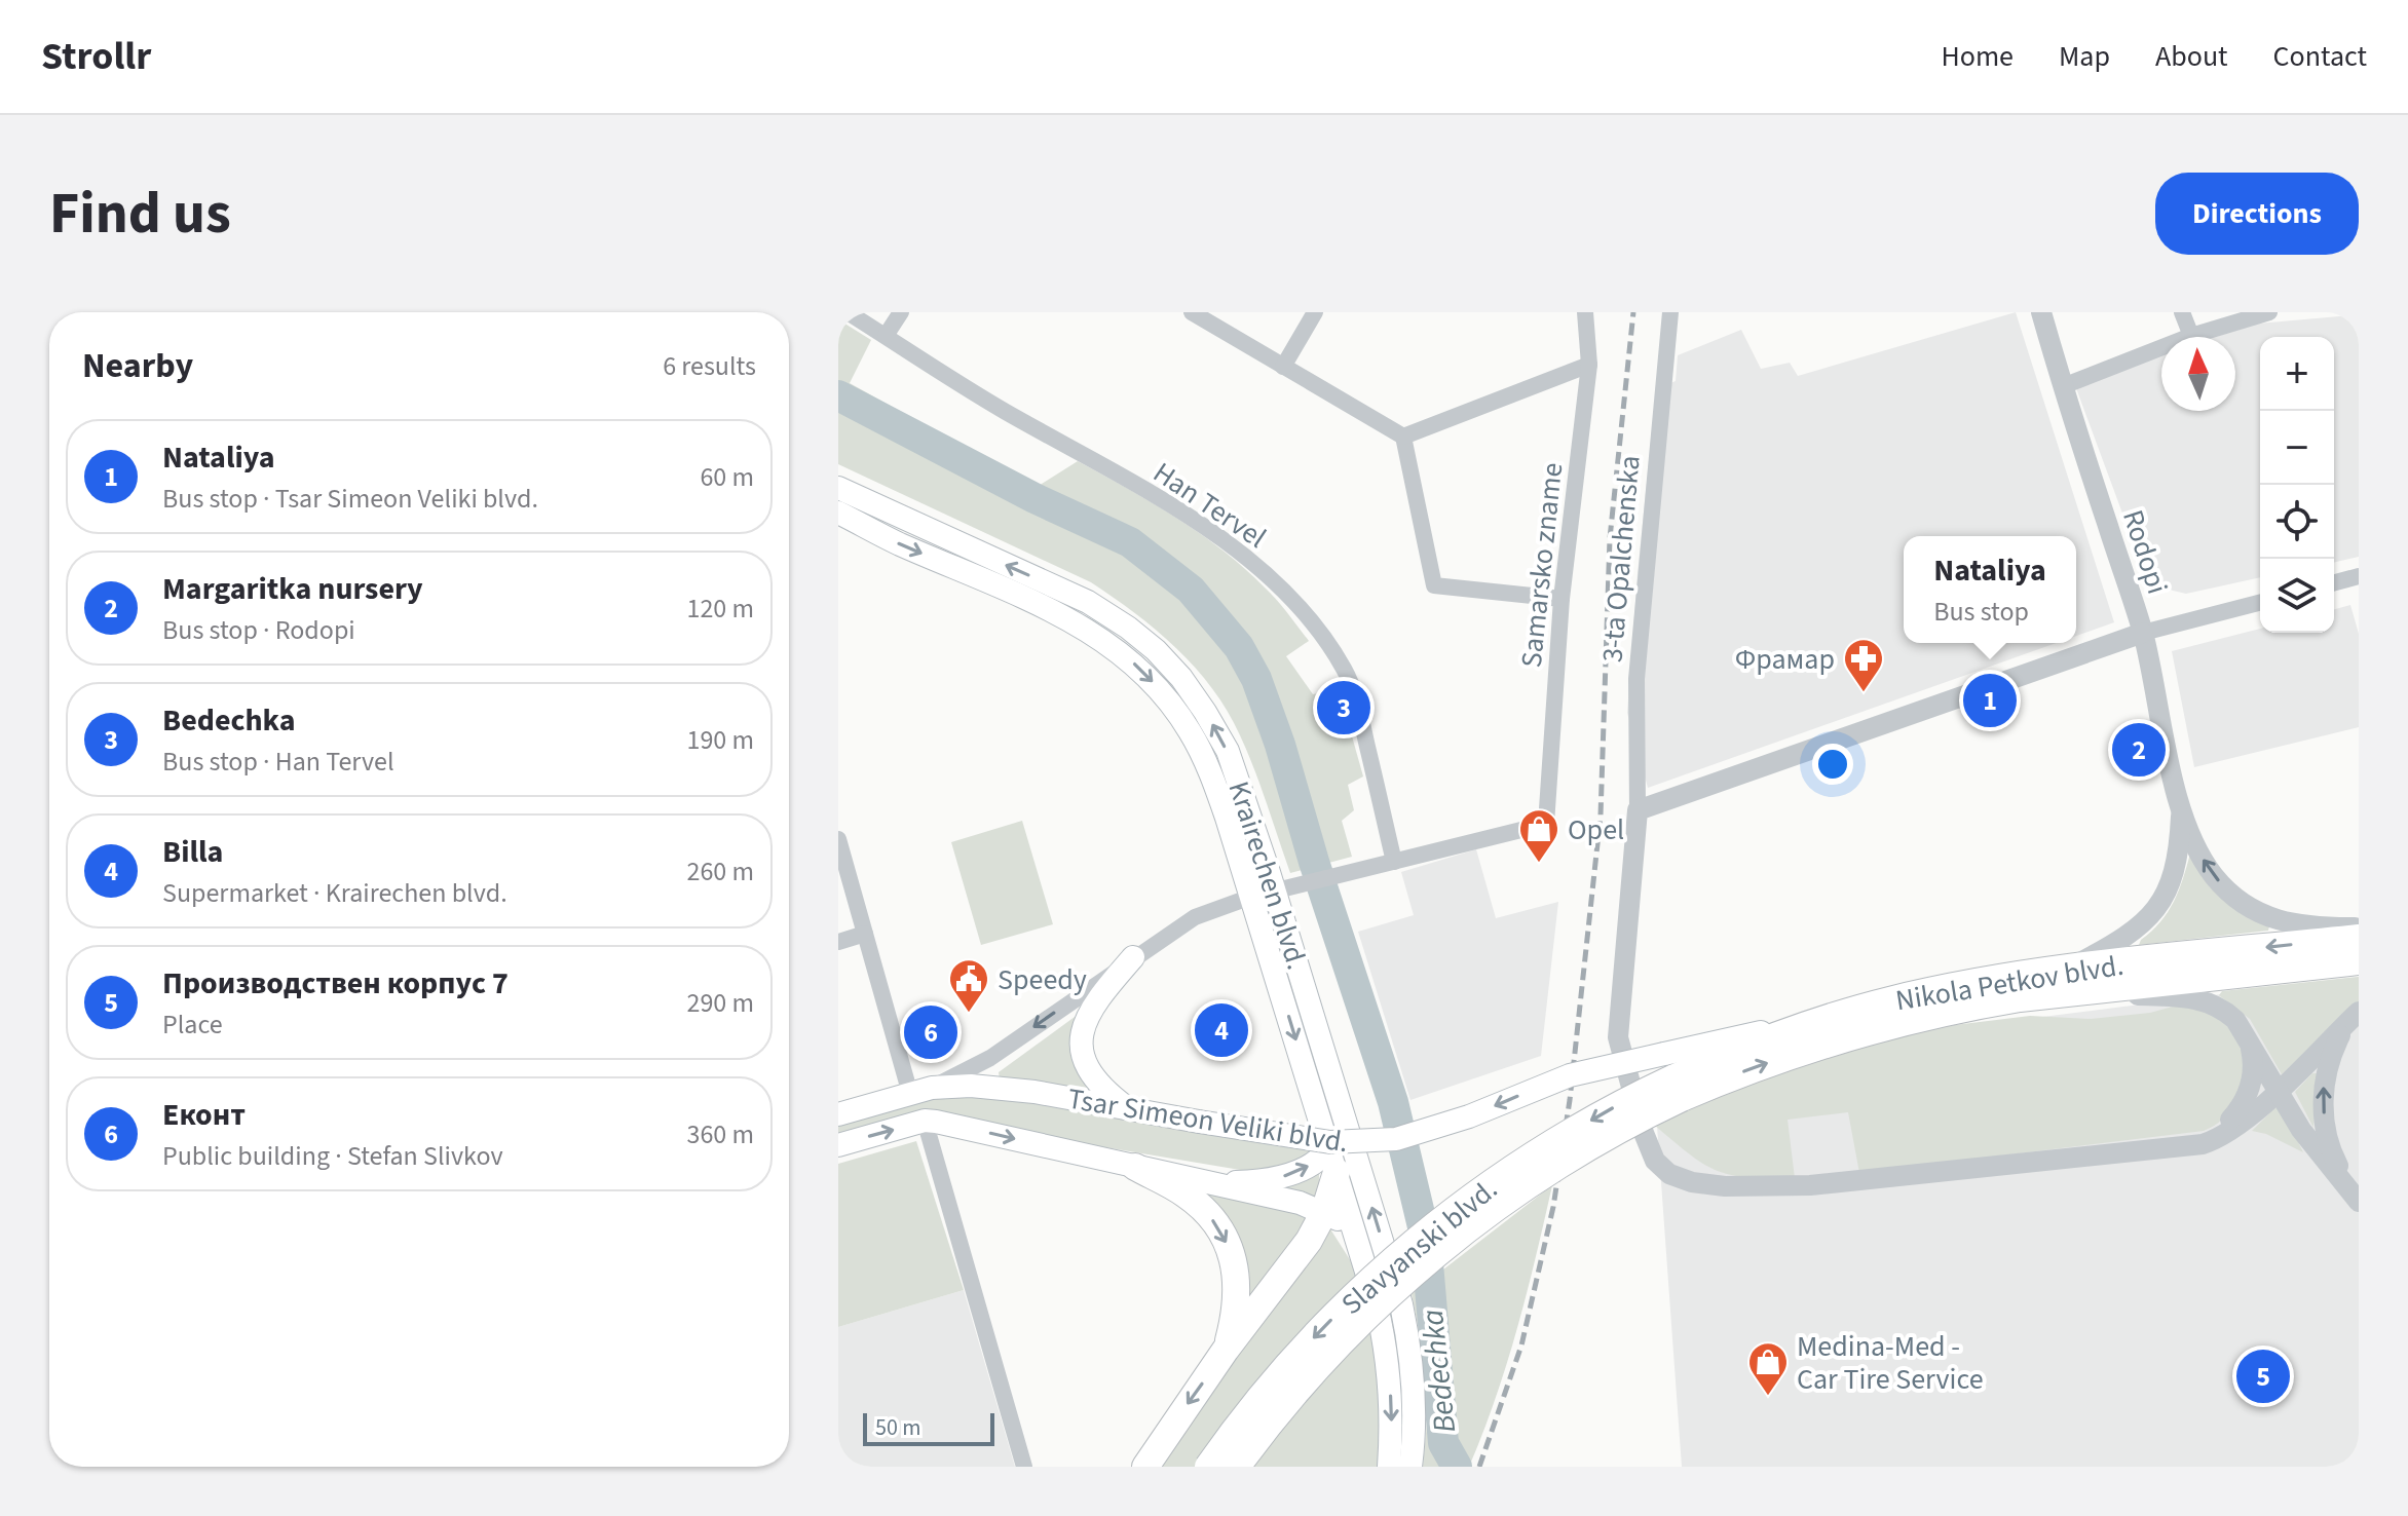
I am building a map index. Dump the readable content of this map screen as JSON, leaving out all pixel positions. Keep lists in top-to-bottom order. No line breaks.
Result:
{"streets":{"main road":["Krairechen blvd.","Nikola Petkov blvd.","Tsar Simeon Veliki blvd.","Slavyanski blvd."],"street":["Han Tervel","Rodopi","3-ta Opalchenska","Samarsko zname"]},"crossings":[["Han Tervel","Tsar Simeon Veliki blvd."],["Rodopi","Nikola Petkov blvd."],["Samarsko zname","Tsar Simeon Veliki blvd."],["Krairechen blvd.","Tsar Simeon Veliki blvd."],["Nikola Petkov blvd.","Tsar Simeon Veliki blvd."],["Nikola Petkov blvd.","Slavyanski blvd."],["Tsar Simeon Veliki blvd.","Slavyanski blvd."]],"water":["Bedechka"],"places":{"pharmacy":["Фрамар"],"shop":["Opel","Medina-Med - Car Tire Service"],"public building":["Speedy"]},"scale_bar":"50 m","north":"top","page":{"header":"Strollr","nav":["Home","Map","About","Contact"],"buttons":"Directions","title":"Find us","heading":["Nearby","6 results"],"map_buttons":["+","−"],"list":[{"mark":"1","name":"Nataliya","note":"Bus stop · Tsar Simeon Veliki blvd.","value":"60 m"},{"mark":"2","name":"Margaritka nursery","note":"Bus stop · Rodopi","value":"120 m"},{"mark":"3","name":"Bedechka","note":"Bus stop · Han Tervel","value":"190 m"},{"mark":"4","name":"Billa","note":"Supermarket · Krairechen blvd.","value":"260 m"},{"mark":"5","name":"Производствeн корпус 7","note":"Place","value":"290 m"},{"mark":"6","name":"Еконт","note":"Public building · Stefan Slivkov","value":"360 m"}],"popup":["Nataliya","Bus stop"],"pins":["1","3","2","4","6","5"],"scale":"50 m"}}
